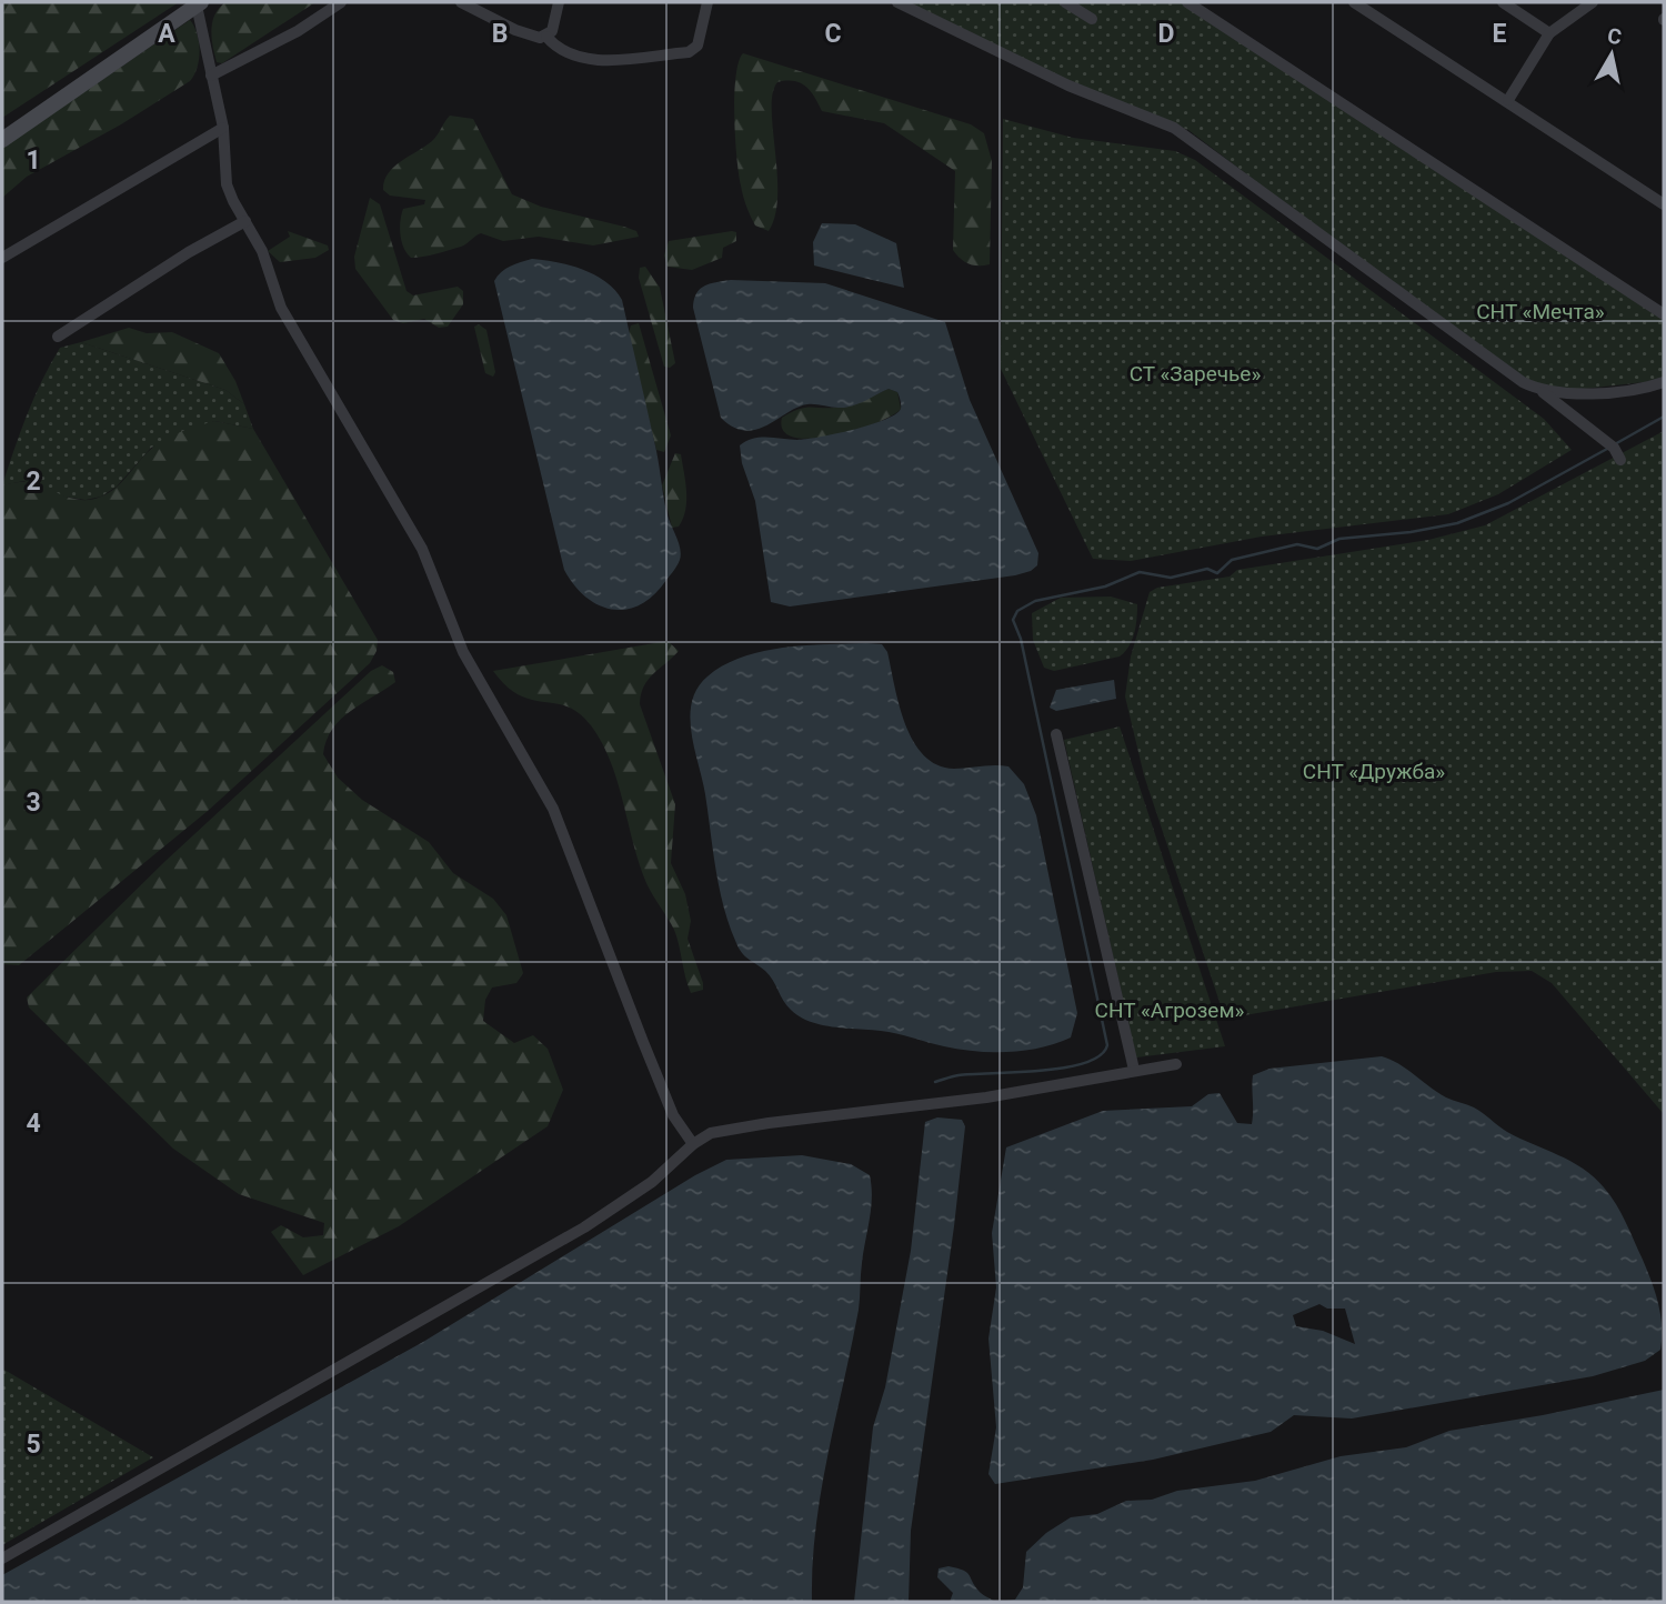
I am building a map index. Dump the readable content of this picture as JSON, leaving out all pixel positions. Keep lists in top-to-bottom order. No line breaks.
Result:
{"parks":["СНТ «Мечта»","СТ «Заречье»","СНТ «Дружба»","СНТ «Агрозем»"],"north":"top","grid":{"columns":["A","B","C","D","E"],"rows":["1","2","3","4","5"]}}
